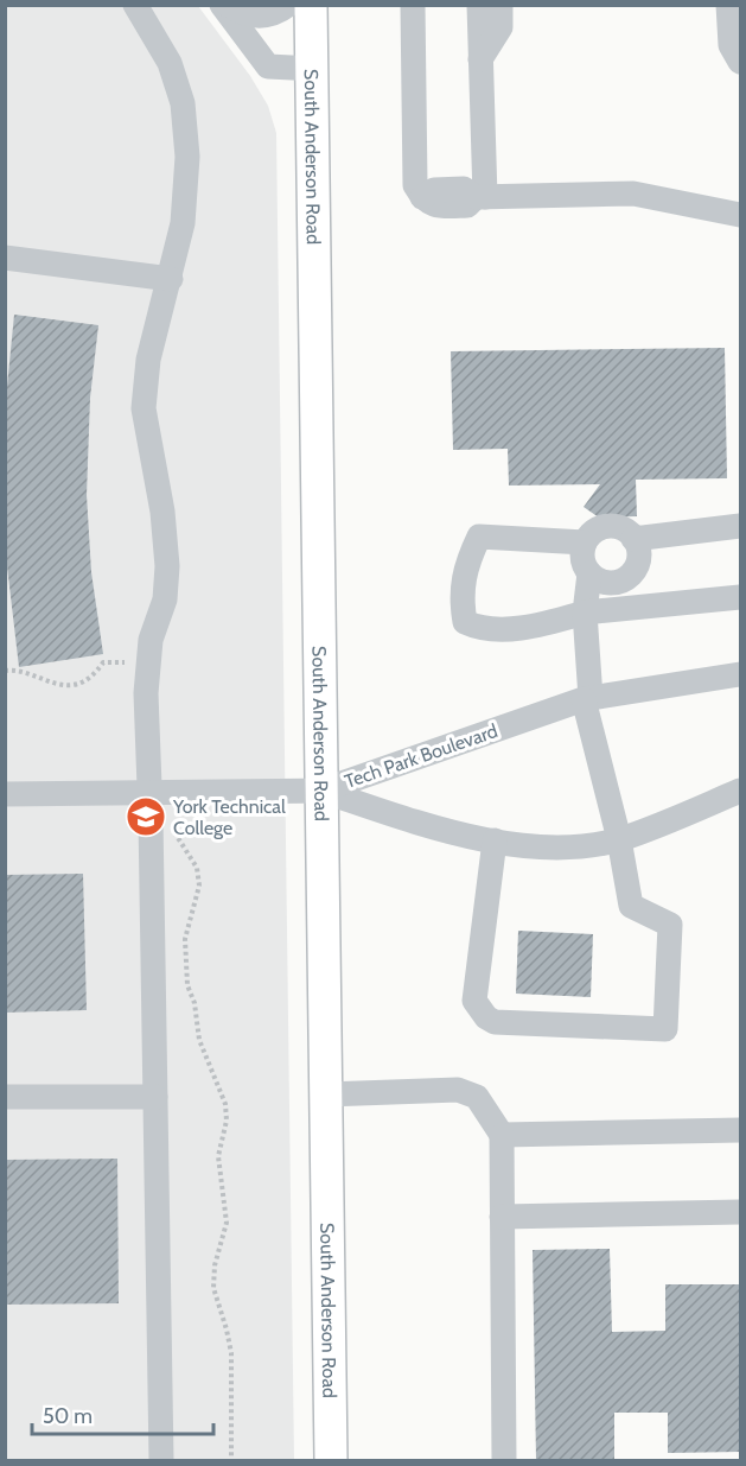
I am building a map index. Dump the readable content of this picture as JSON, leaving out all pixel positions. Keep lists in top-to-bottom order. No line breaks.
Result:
{"streets":{"main road":["South Anderson Road"],"street":["Tech Park Boulevard"]},"crossings":[["South Anderson Road","Tech Park Boulevard"]],"places":{"school or university":["York Technical College"]},"scale_bar":"50 m"}
